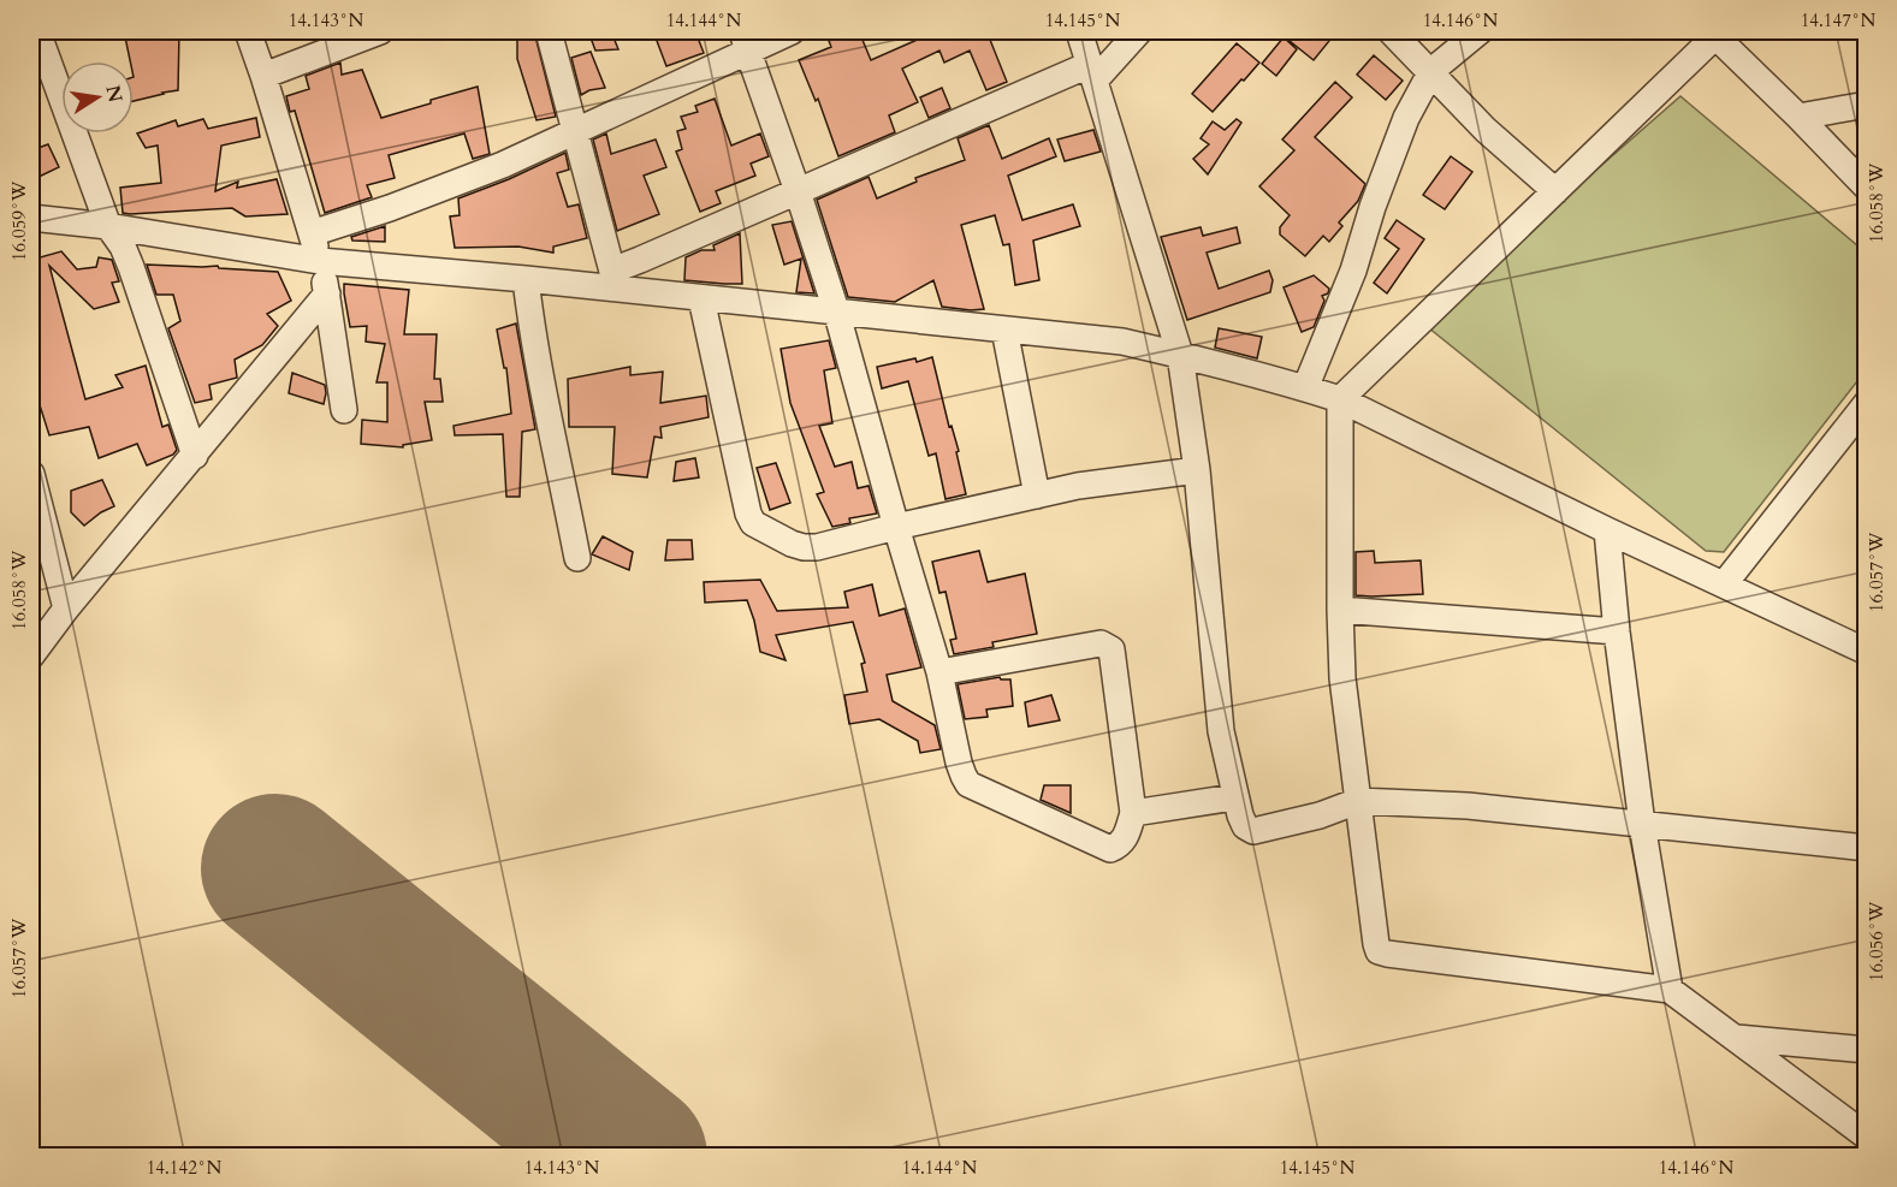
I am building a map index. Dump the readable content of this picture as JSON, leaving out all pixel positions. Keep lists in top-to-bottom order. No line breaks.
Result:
{"north":"right","coordinates":["14.143°N","14.144°N","14.145°N","14.146°N","14.147°N","16.058°W","16.059°W","16.057°W","16.056°W","14.142°N"]}
